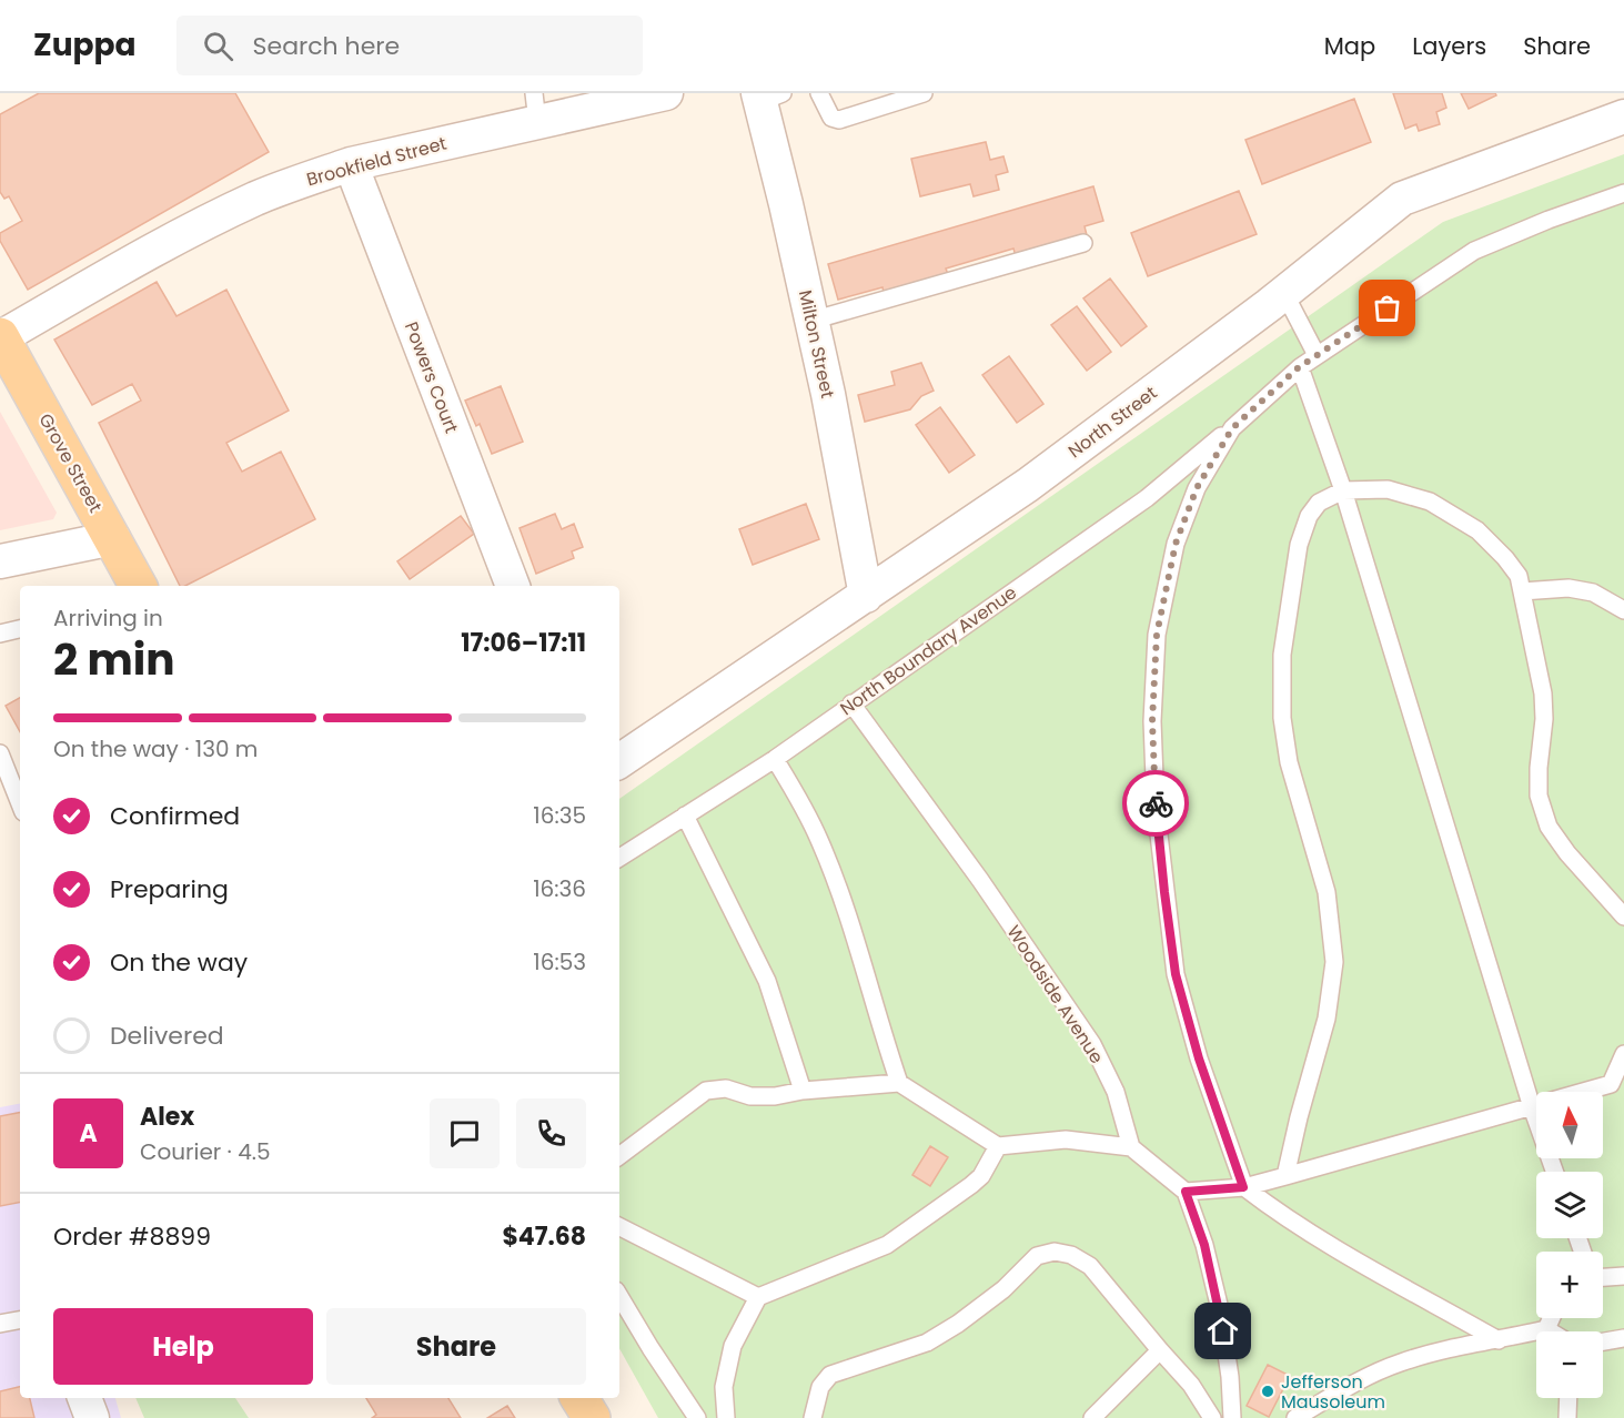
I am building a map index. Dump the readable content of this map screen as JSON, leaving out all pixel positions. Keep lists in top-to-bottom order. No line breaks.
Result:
{"streets":{"main road":["Grove Street"],"street":["Brookfield Street","Milton Street","Powers Court","North Street"],"lane":["North Boundary Avenue","Woodside Avenue"]},"crossings":[["Brookfield Street","Powers Court"],["Brookfield Street","Grove Street"],["Milton Street","North Street"],["North Boundary Avenue","Woodside Avenue"]],"places":["Jefferson Mausoleum"],"north":"top","page":{"header":"Zuppa","search":"Search here","nav":["Map","Layers","Share"],"heading":["2 min","Arriving in","17:06–17:11"],"panel":["Alex","Courier · 4.5","Order #8899","$47.68"],"bar":"On the way · 130 m","list":[["Confirmed","16:35"],["Preparing","16:36"],["On the way","16:53"],"Delivered"],"map_buttons":["+","−"],"round":"A","buttons":["Help","Share"]}}
